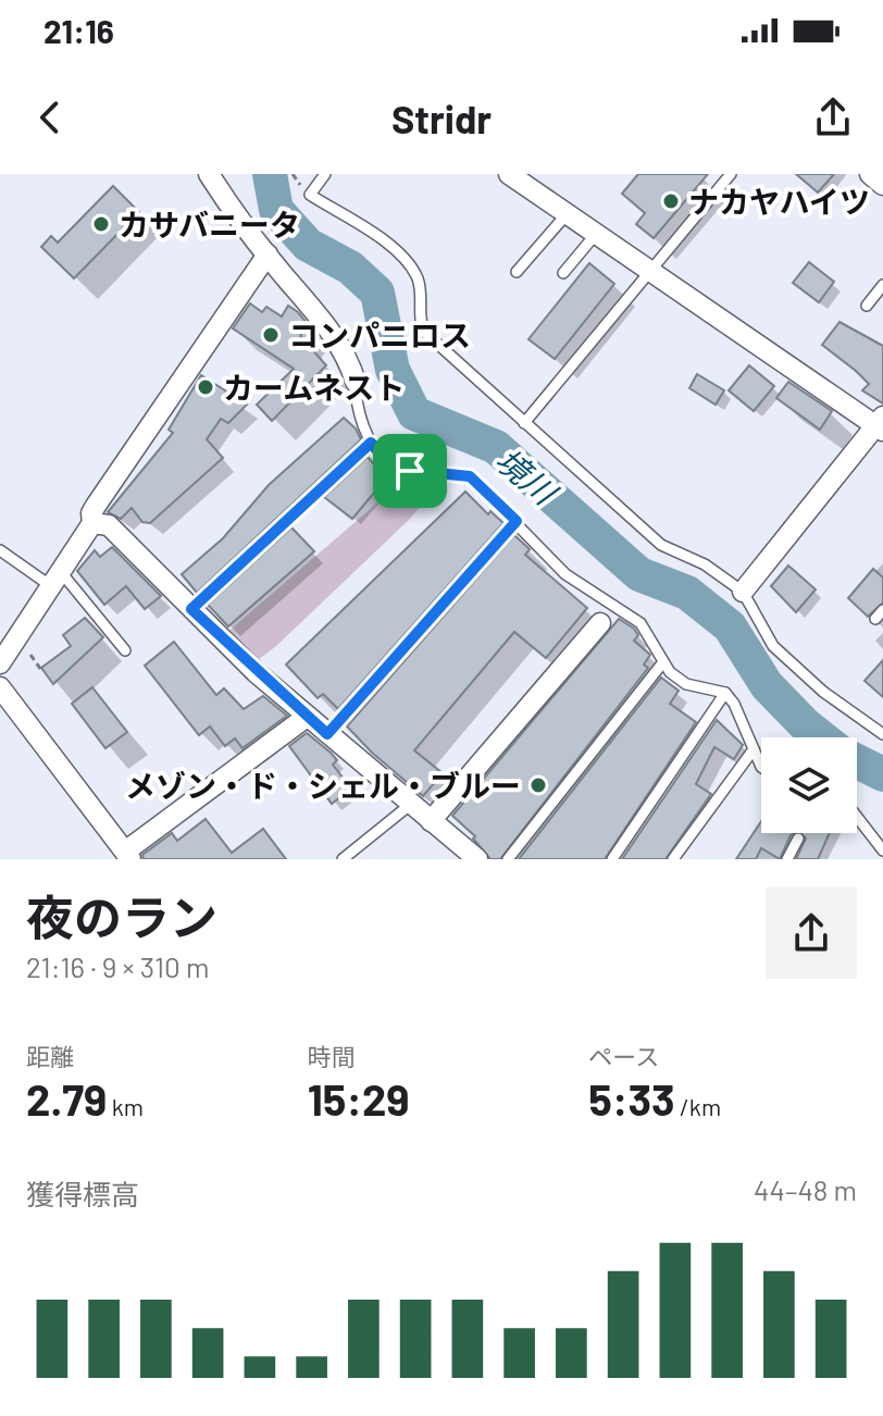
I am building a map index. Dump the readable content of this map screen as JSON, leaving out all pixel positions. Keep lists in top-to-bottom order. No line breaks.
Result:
{"water":["境川"],"places":["ナカヤハイツ","カサバニータ","コンパニロス","カームネスト","メゾン・ド・シェル・ブルー"],"page":{"status":"21:16","header":"Stridr","heading":["夜のラン","21:16 · 9 × 310 m"],"stats":[["距離","2.79 km"],["時間","15:29"],["ペース","5:33 /km"]],"chart":["獲得標高","44–48 m"]}}
